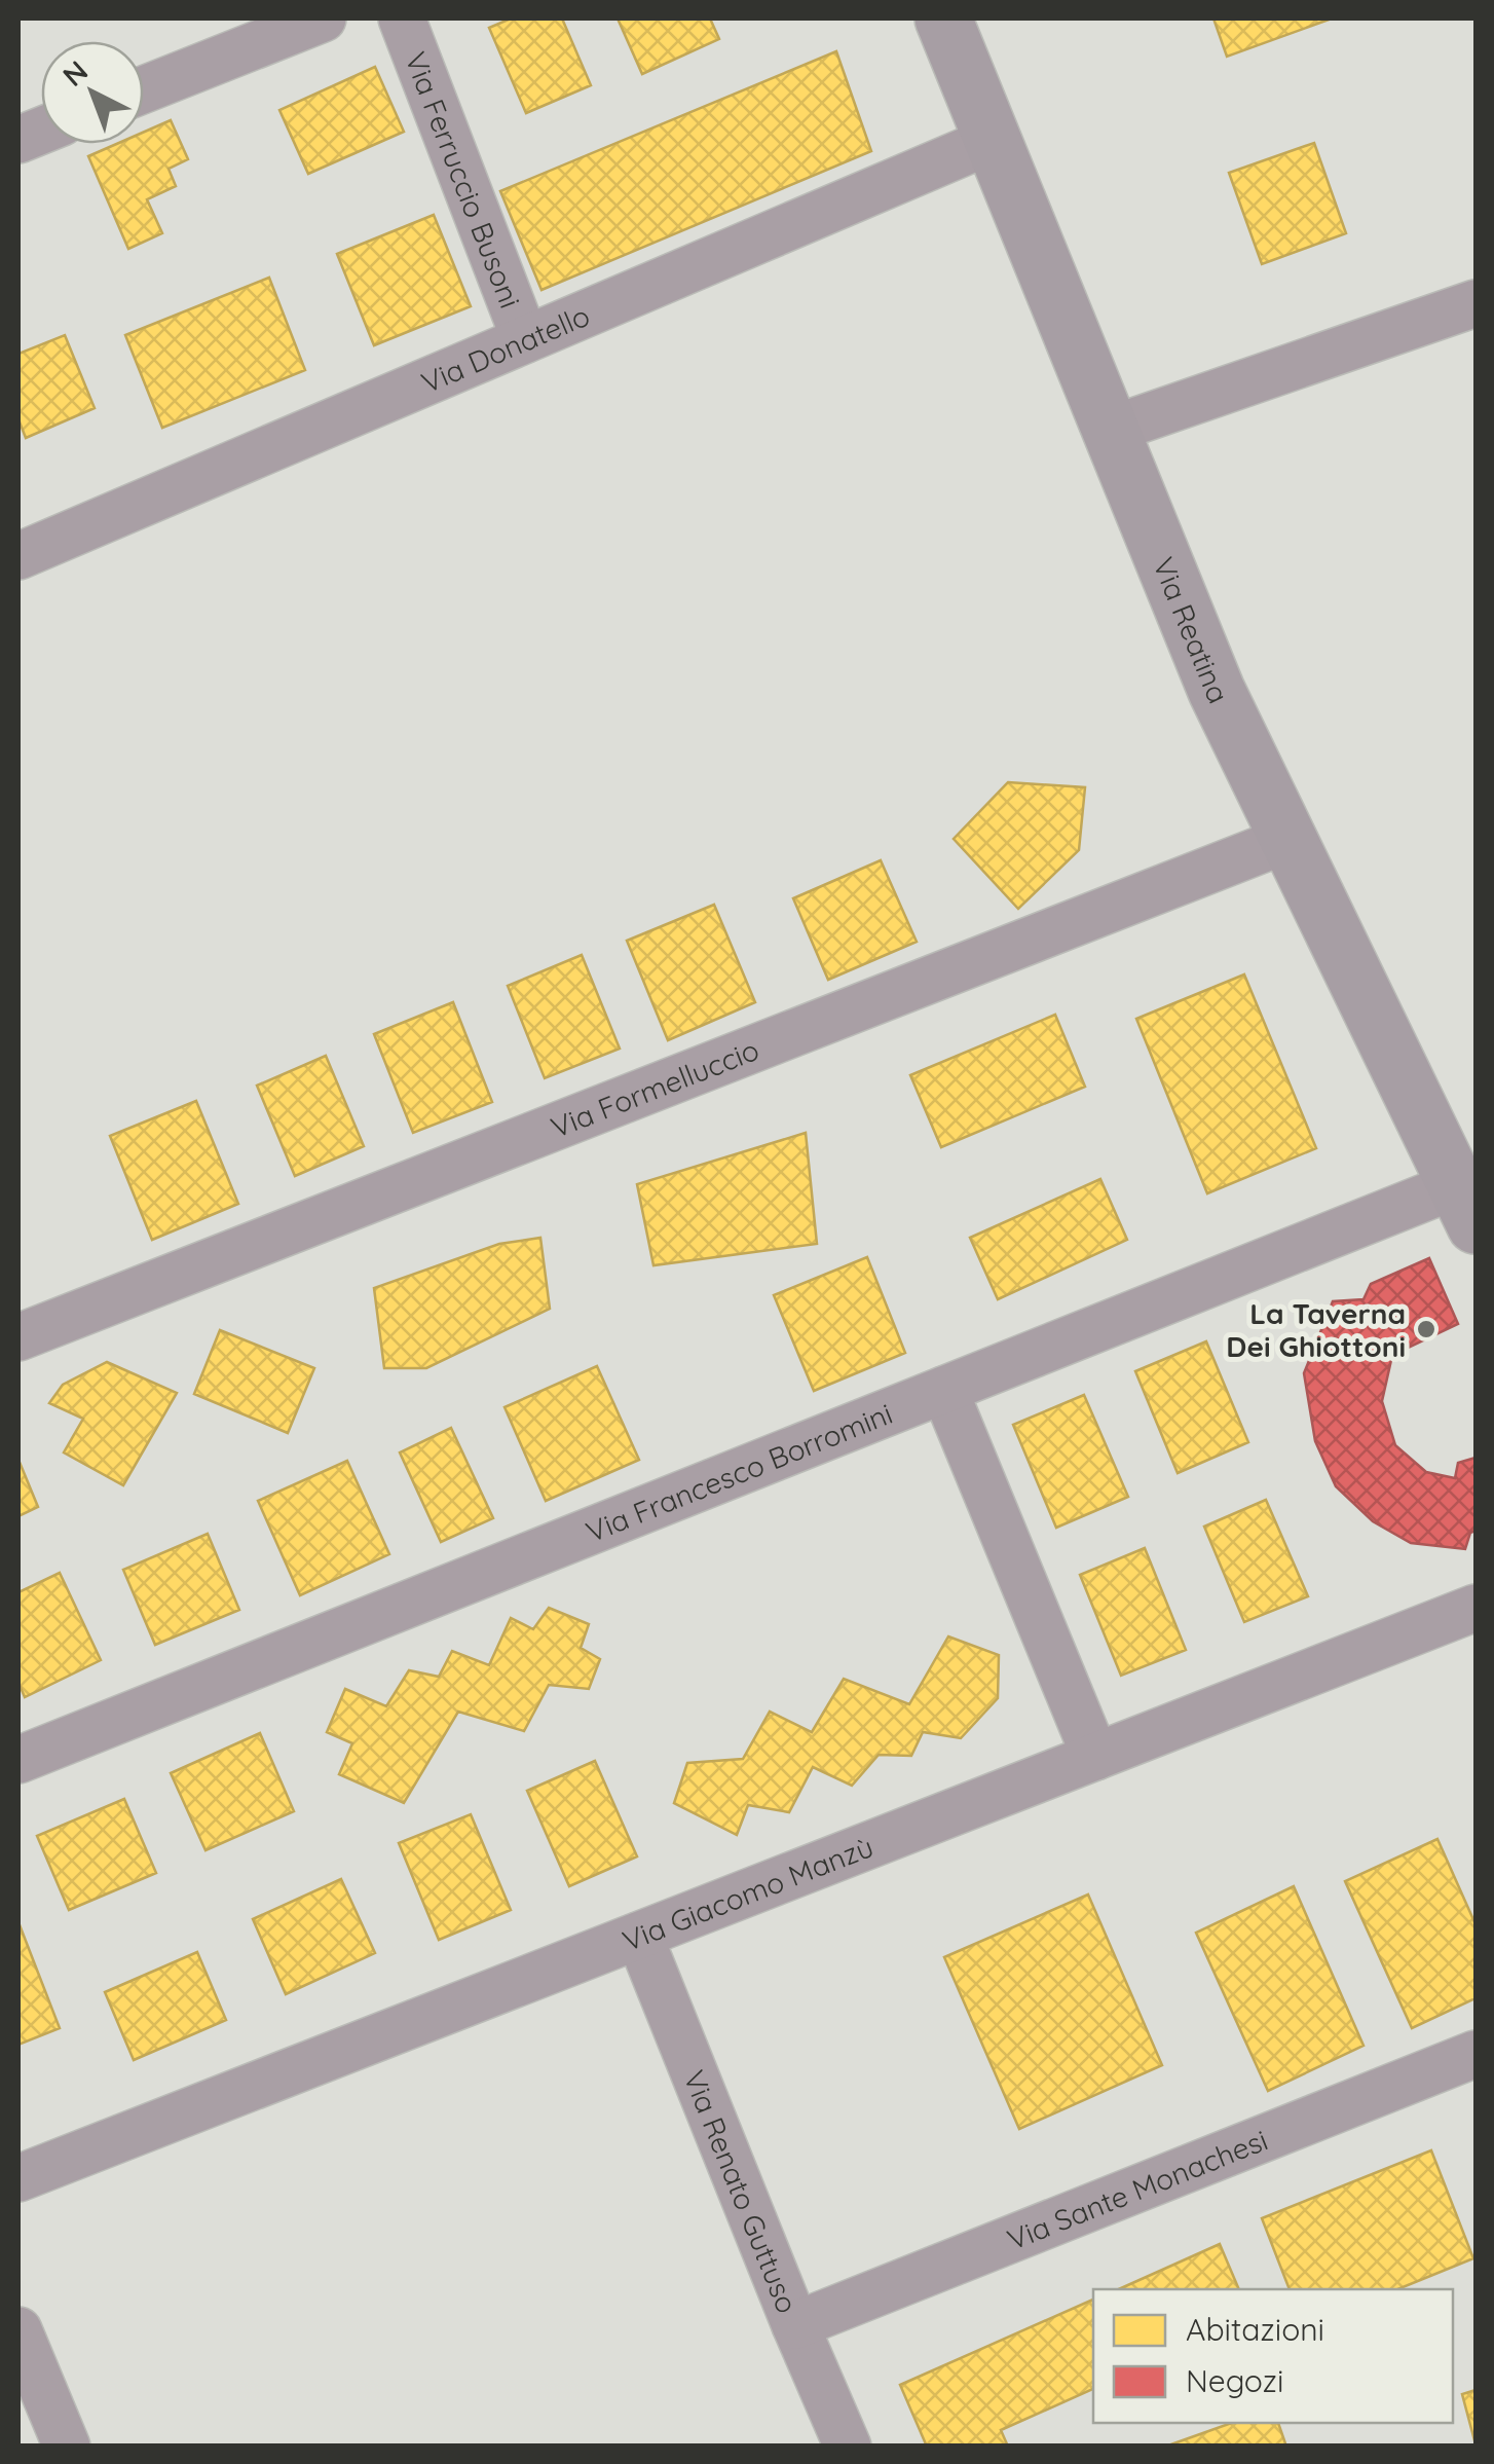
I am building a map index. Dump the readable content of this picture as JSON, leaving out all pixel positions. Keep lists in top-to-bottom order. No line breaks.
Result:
{"streets":{"street":["Via Ferruccio Busoni","Via Donatello","Via Reatina","Via Formelluccio","Via Francesco Borromini","Via Giacomo Manzù","Via Sante Monachesi","Via Renato Guttuso"]},"crossings":[["Via Ferruccio Busoni","Via Donatello"],["Via Donatello","Via Reatina"],["Via Reatina","Via Formelluccio"],["Via Reatina","Via Francesco Borromini"],["Via Giacomo Manzù","Via Renato Guttuso"],["Via Sante Monachesi","Via Renato Guttuso"]],"places":["La Taverna Dei Ghiottoni"],"legend":["Abitazioni","Negozi"],"north":"top left"}
